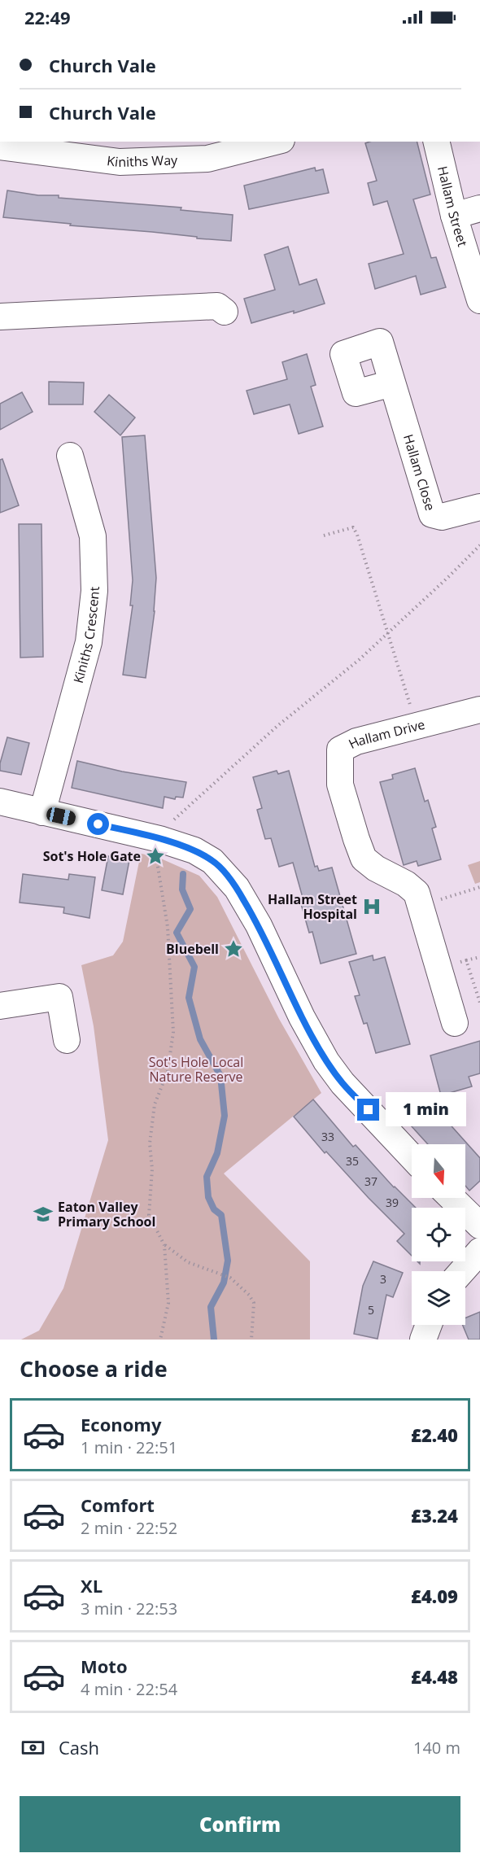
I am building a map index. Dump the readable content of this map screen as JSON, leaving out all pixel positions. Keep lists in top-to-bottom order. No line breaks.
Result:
{"streets":{"street":["Kiniths Way","Hallam Street","Hallam Close","Kiniths Crescent","Hallam Drive"]},"parks":["Sot's Hole Local Nature Reserve"],"places":{"place":["Sot's Hole Gate","Bluebell"],"hospital":["Hallam Street Hospital"],"school or university":["Eaton Valley Primary School"]},"house_numbers":["33","35","37","39","3","5"],"north":"bottom","page":{"status":"22:49","banner":["Church Vale","Church Vale"],"bubble":"1 min","heading":"Choose a ride","list":[{"name":"Economy","note":"1 min · 22:51","value":"£2.40"},{"name":"Comfort","note":"2 min · 22:52","value":"£3.24"},{"name":"XL","note":"3 min · 22:53","value":"£4.09"},{"name":"Moto","note":"4 min · 22:54","value":"£4.48"}],"pay":["Cash","140 m"],"buttons":"Confirm"}}
